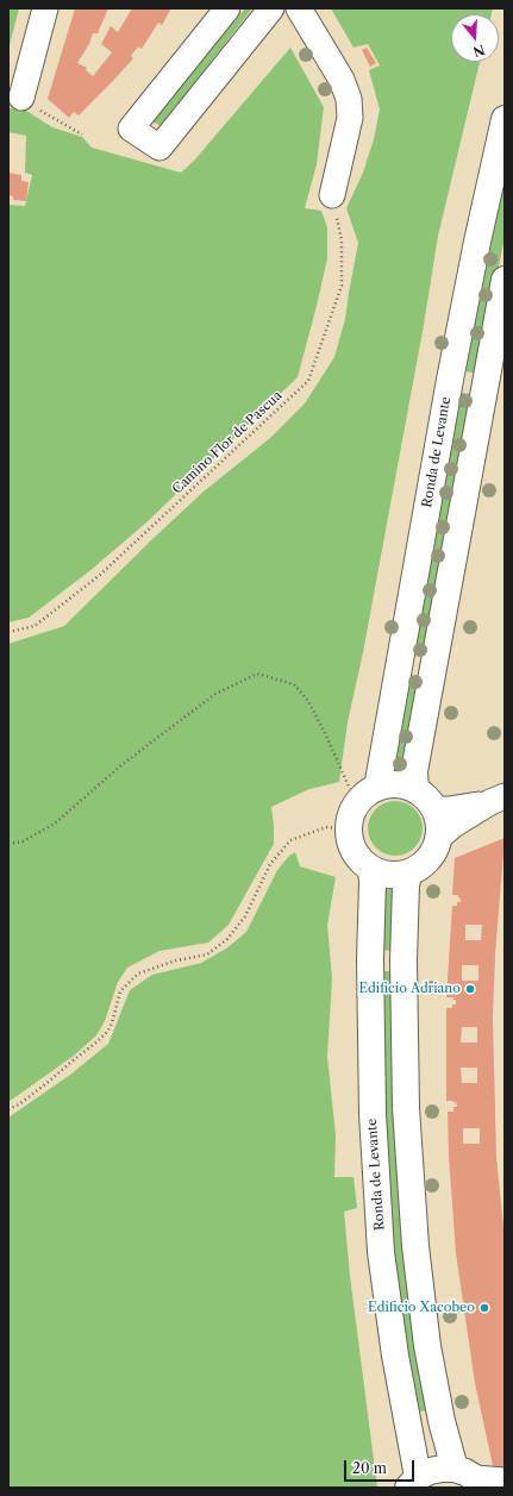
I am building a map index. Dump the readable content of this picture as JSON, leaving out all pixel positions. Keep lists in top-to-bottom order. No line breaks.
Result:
{"streets":{"main road":["Ronda de Levante"],"path":["Camino Flor de Pascua"]},"places":["Edificio Adriano","Edificio Xacobeo"],"scale_bar":"20 m","north":"bottom"}
